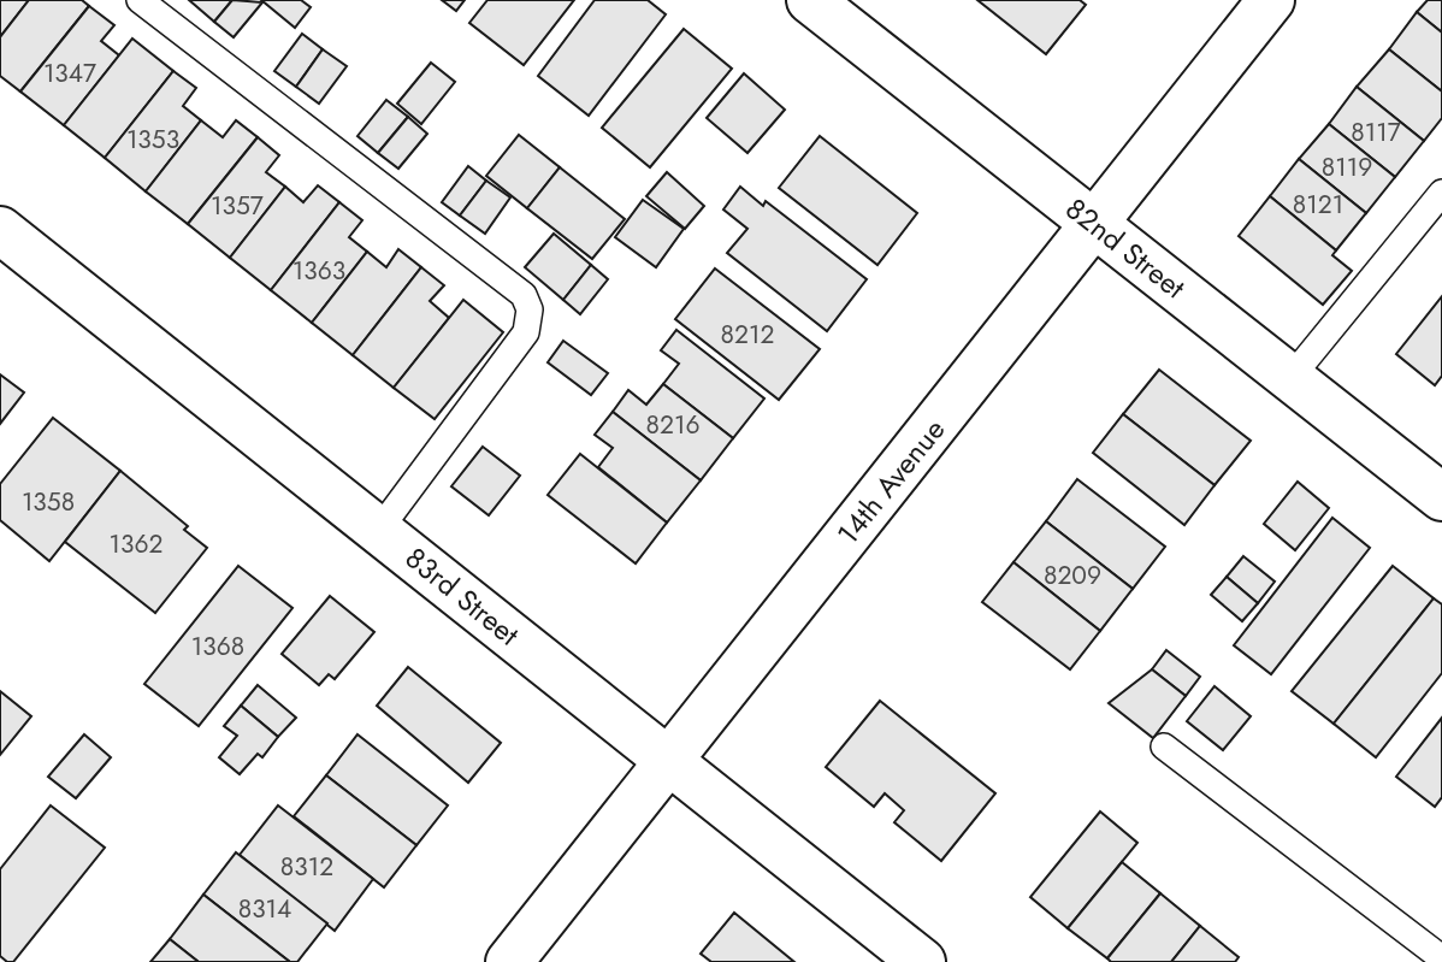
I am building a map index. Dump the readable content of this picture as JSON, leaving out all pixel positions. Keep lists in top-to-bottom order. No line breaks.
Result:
{"streets":{"street":["82nd Street","14th Avenue","83rd Street"]},"crossings":[["82nd Street","14th Avenue"],["14th Avenue","83rd Street"]],"house_numbers":["1347","8117","1353","8119","8121","1357","1363","8212","8216","1358","1362","8209","1368","8312","8314"]}
